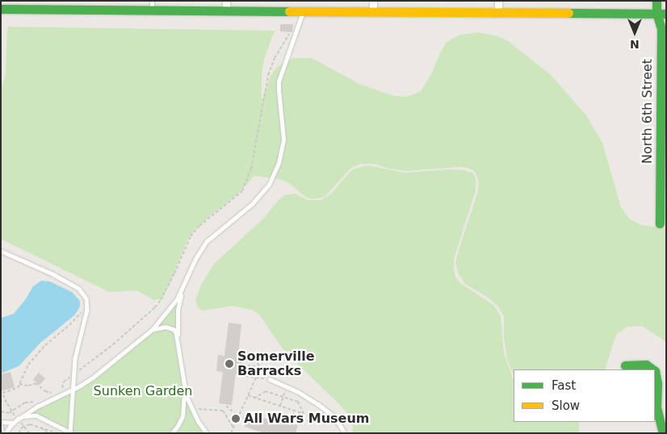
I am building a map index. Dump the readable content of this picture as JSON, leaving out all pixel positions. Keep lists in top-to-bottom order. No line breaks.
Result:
{"streets":{"street":["North 6th Street"]},"parks":["Sunken Garden"],"places":["Somerville Barracks","All Wars Museum"],"legend":["Fast","Slow"],"north":"bottom"}
